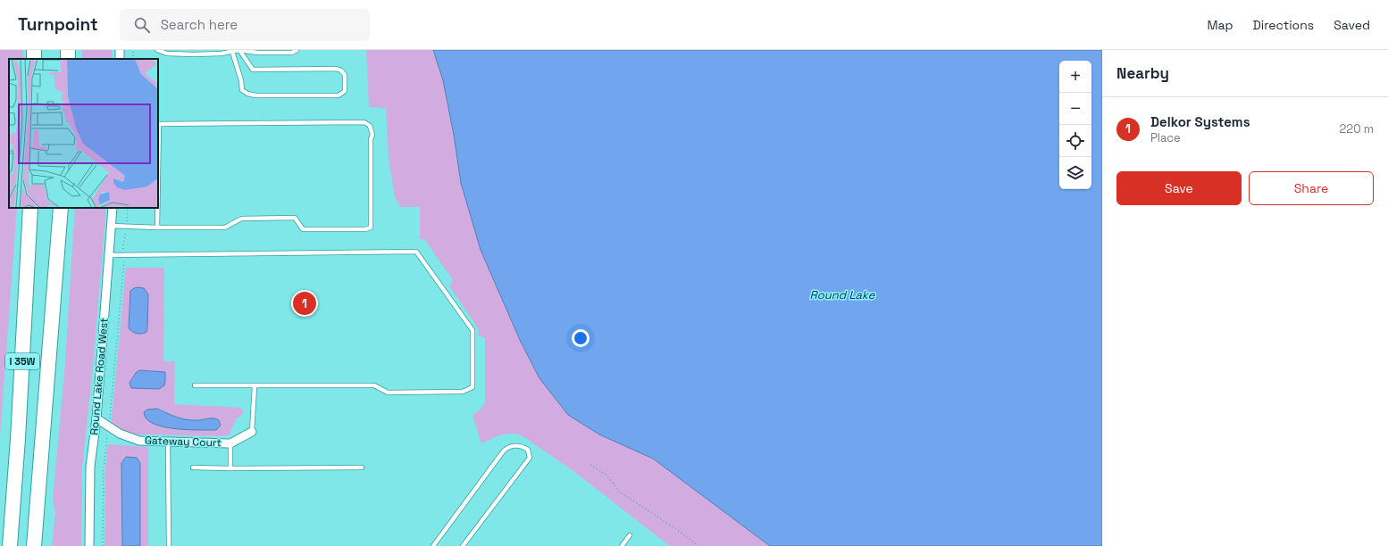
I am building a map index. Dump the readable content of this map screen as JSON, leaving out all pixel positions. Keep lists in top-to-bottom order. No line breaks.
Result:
{"streets":{"highway":["I 35W"],"street":["Round Lake Road West","Gateway Court"]},"crossings":[["Round Lake Road West","Gateway Court"]],"water":["Round Lake"],"page":{"header":"Turnpoint","search":"Search here","nav":["Map","Directions","Saved"],"heading":"Nearby","map_buttons":["+","−"],"list":[{"mark":"1","name":"Delkor Systems","note":"Place","value":"220 m"}],"buttons":["Save","Share"],"pins":"1"}}
